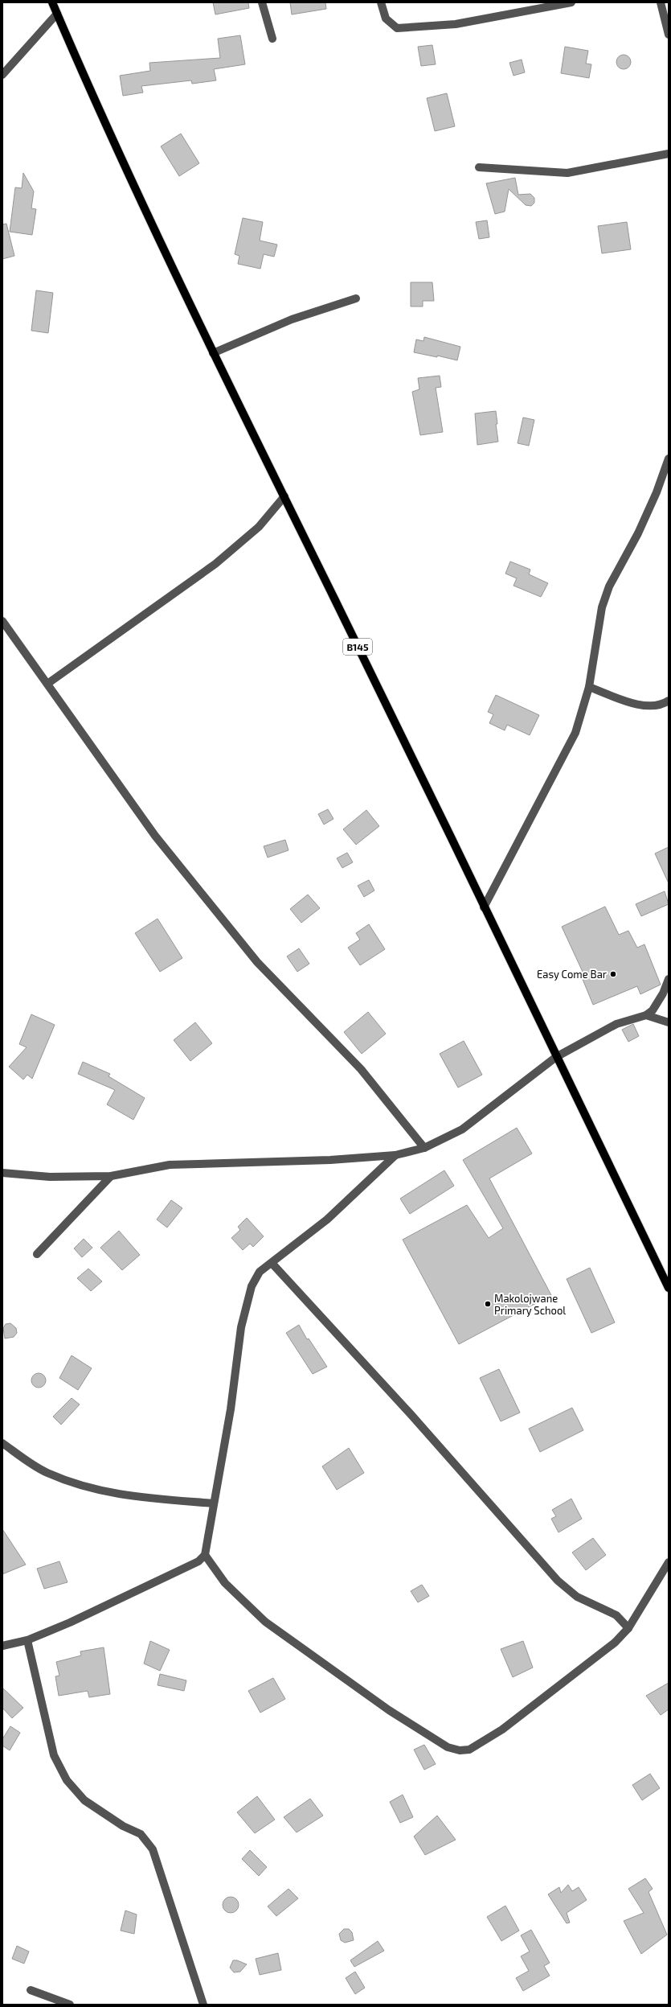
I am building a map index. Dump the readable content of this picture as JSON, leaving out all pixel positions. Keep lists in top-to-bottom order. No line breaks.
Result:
{"streets":{"main road":["B145"]},"places":["Easy Come Bar","Makolojwane Primary School"]}
